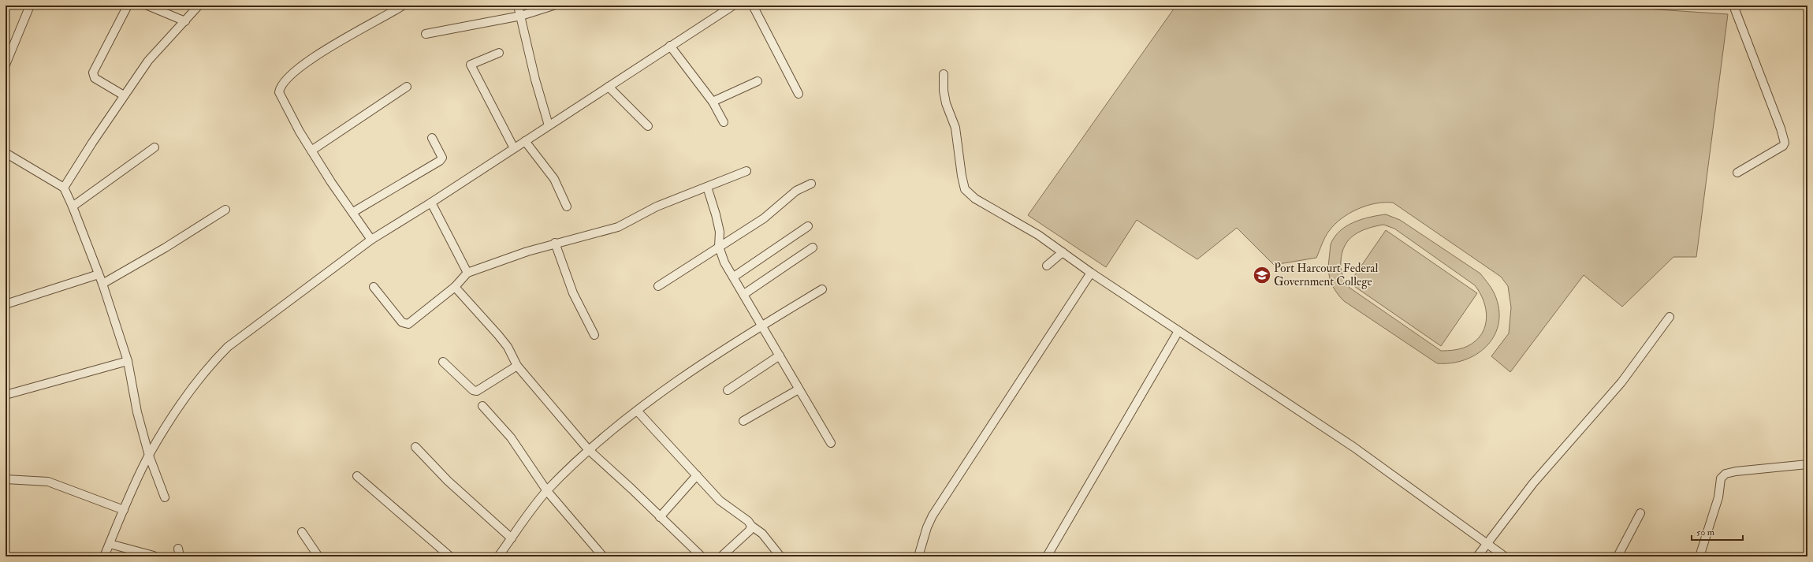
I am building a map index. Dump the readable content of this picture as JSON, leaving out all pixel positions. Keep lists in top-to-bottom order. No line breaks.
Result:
{"places":{"school or university":["Port Harcourt Federal Government College"]},"scale_bar":"50 m"}
